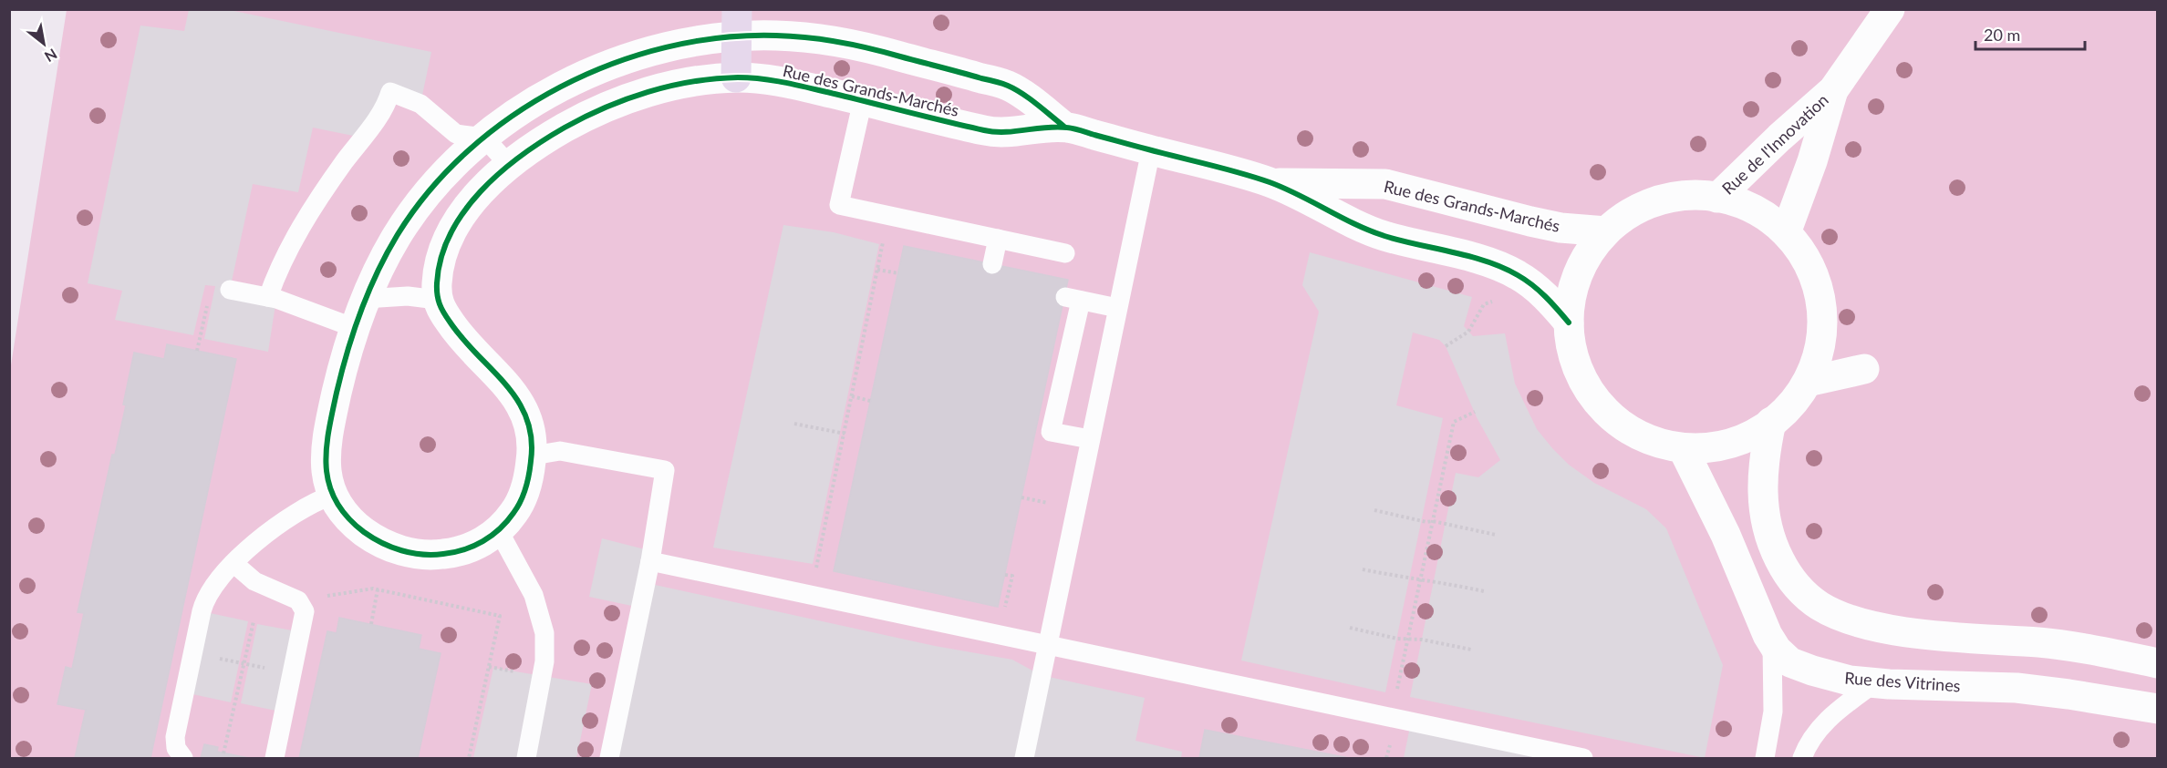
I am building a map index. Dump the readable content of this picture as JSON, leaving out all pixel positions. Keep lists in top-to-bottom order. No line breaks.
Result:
{"streets":{"street":["Rue des Grands-Marchés","Rue de l'Innovation","Rue des Vitrines"]},"scale_bar":"20 m","north":"bottom right"}
